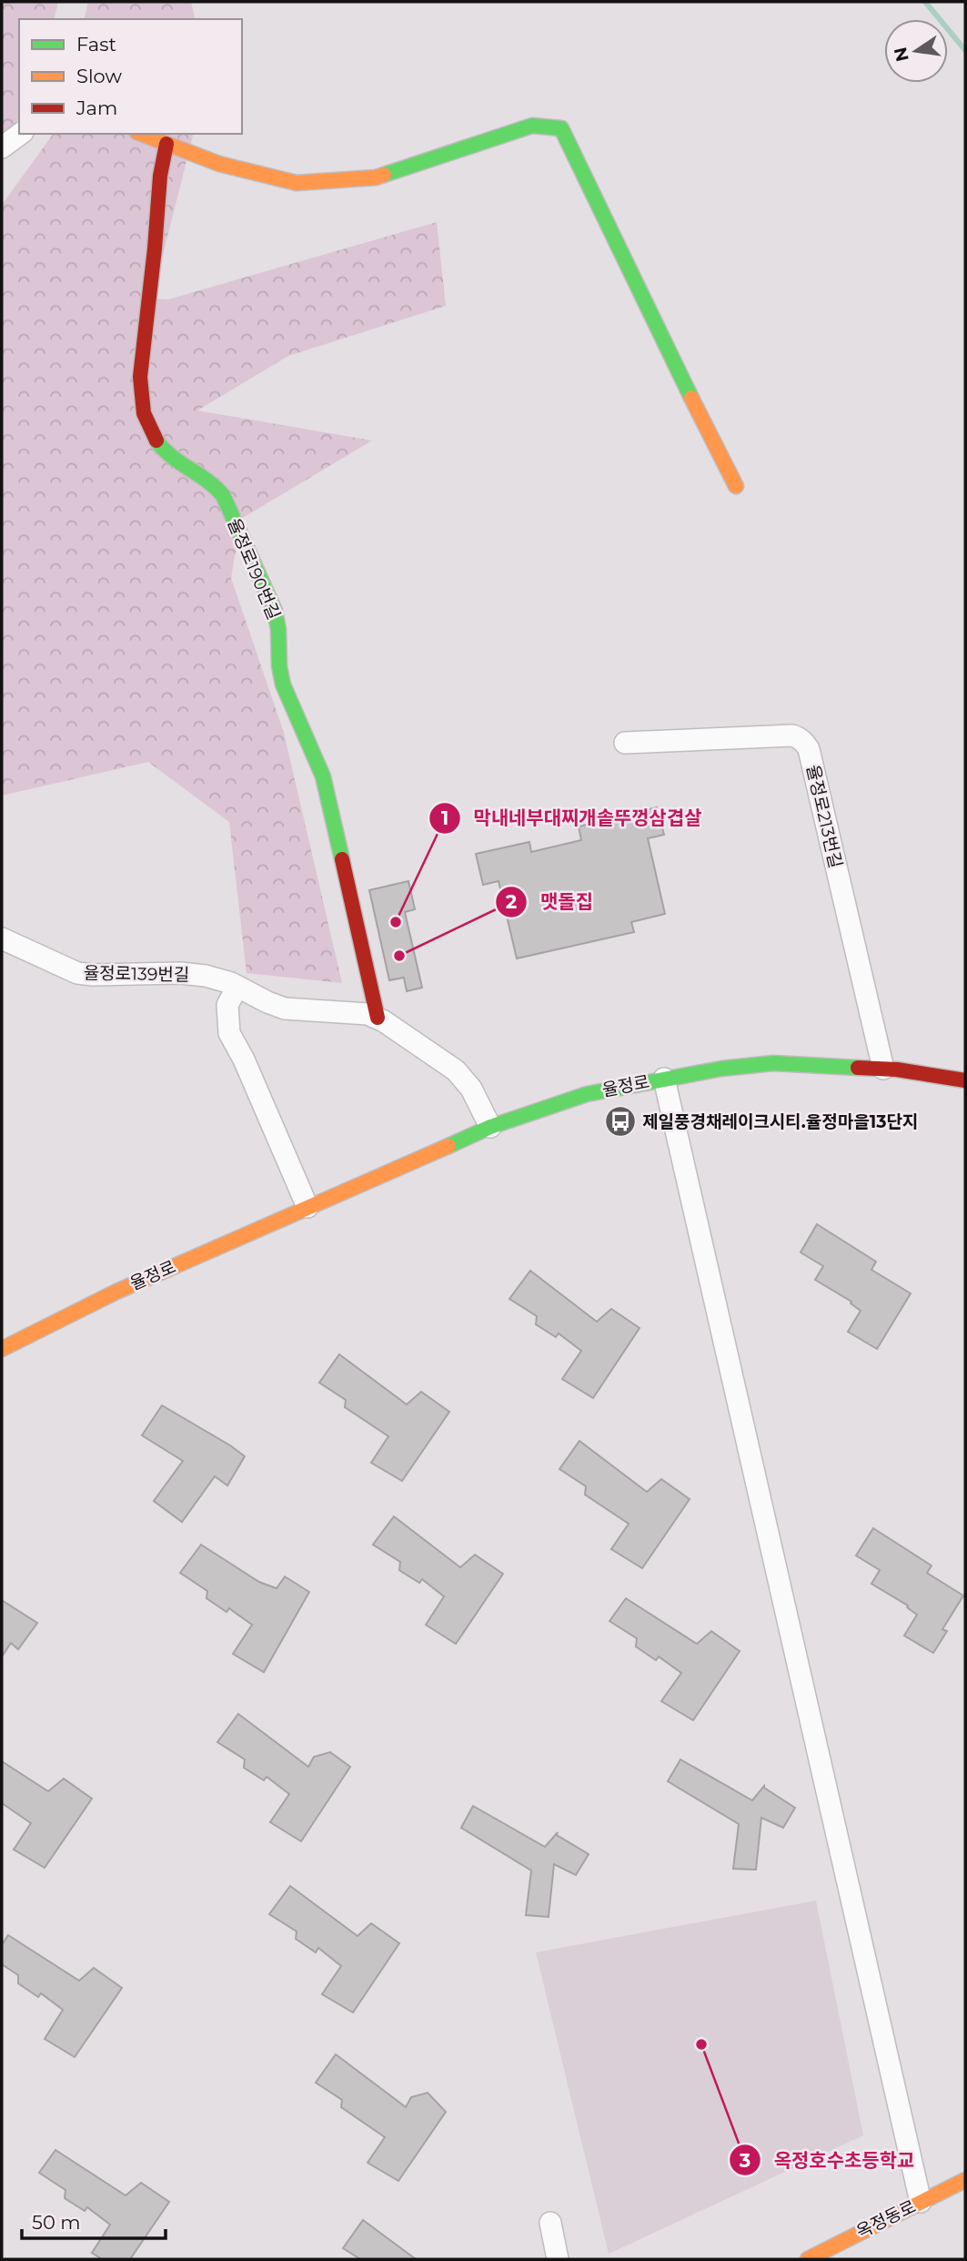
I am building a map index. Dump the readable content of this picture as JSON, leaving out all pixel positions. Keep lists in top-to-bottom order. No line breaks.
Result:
{"streets":{"street":["율정로190번길","율정로213번길","율정로139번길","율정로","옥정동로"]},"crossings":[["율정로190번길","율정로139번길"],["율정로213번길","율정로"],["율정로139번길","율정로"]],"places":{"other":["막내네부대찌개솥뚜껑삼겹살","맷돌집","옥정호수초등학교"],"bus stop":["제일풍경채레이크시티.율정마을13단지"]},"legend":["Fast","Slow","Jam"],"scale_bar":"50 m","north":"left"}
